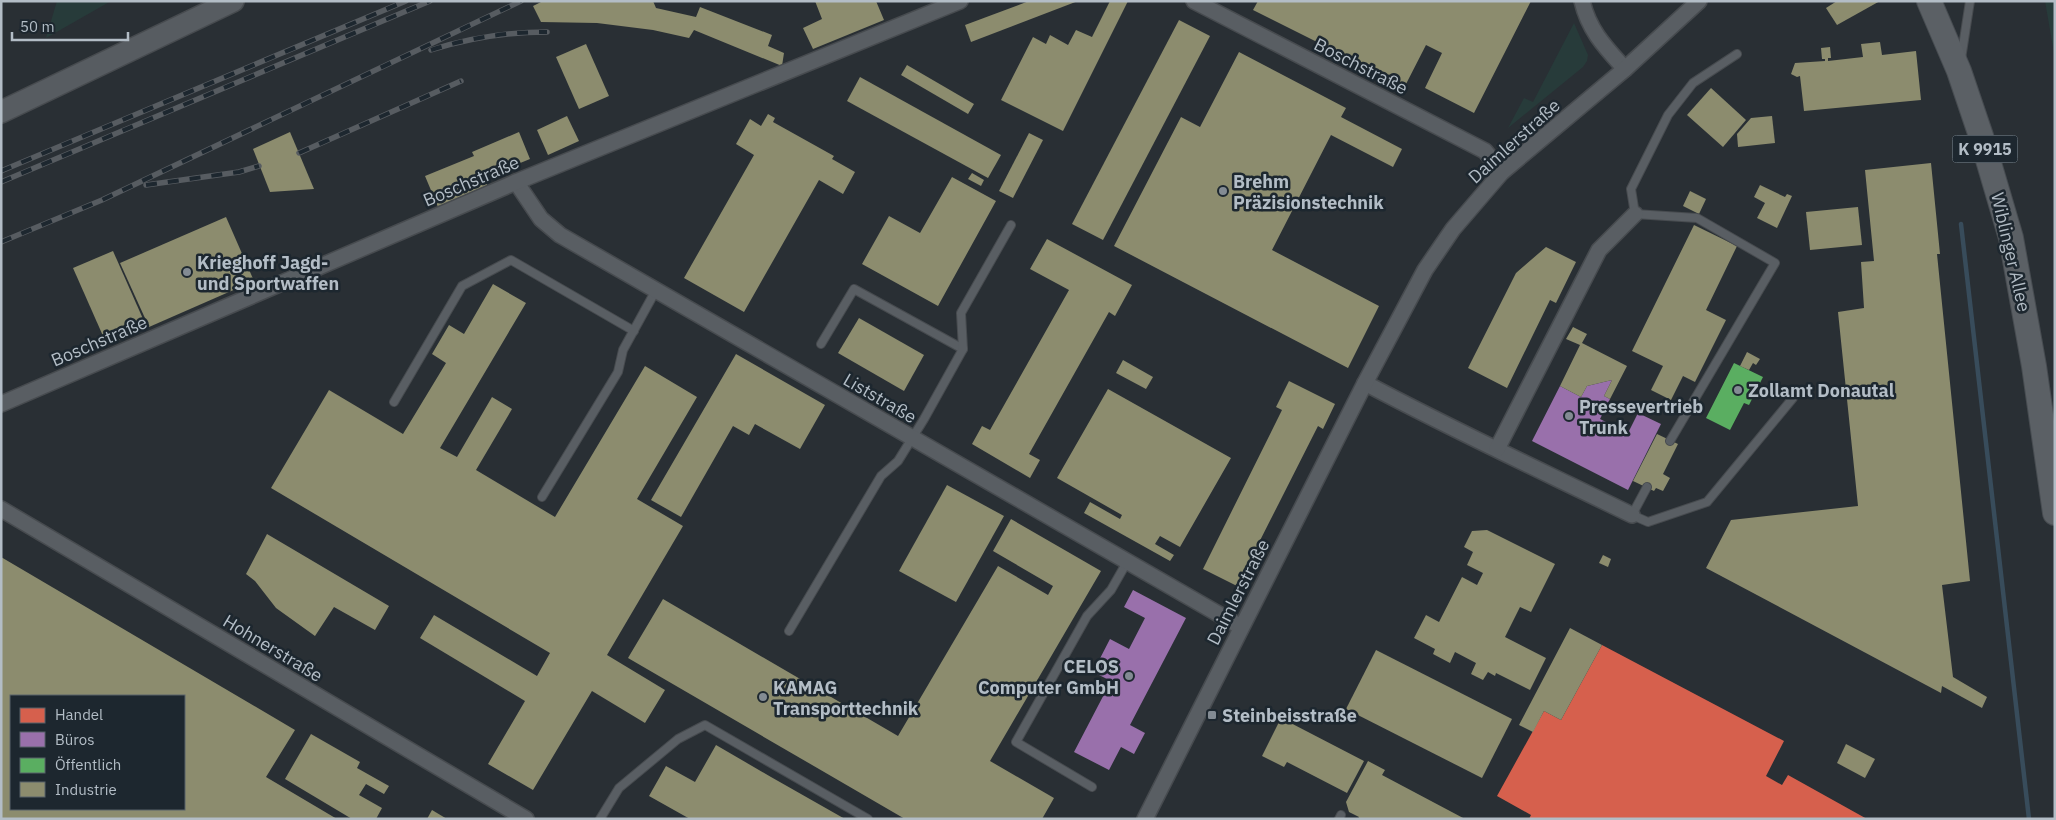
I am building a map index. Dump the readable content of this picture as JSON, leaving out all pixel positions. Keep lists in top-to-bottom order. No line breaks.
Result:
{"streets":{"main road":["K 9915","Wiblinger Allee"],"street":["Boschstraße","Daimlerstraße","Liststraße","Hohnerstraße"]},"crossings":[["Boschstraße","Daimlerstraße"],["Boschstraße","Liststraße"],["Daimlerstraße","Liststraße"]],"places":{"other":["Brehm Präzisionstechnik","Krieghoff Jagd- und Sportwaffen","Zollamt Donautal","Pressevertrieb Trunk","CELOS Computer GmbH","KAMAG Transporttechnik"],"transit":["Steinbeisstraße"]},"legend":["Handel","Büros","Öffentlich","Industrie"],"scale_bar":"50 m"}
